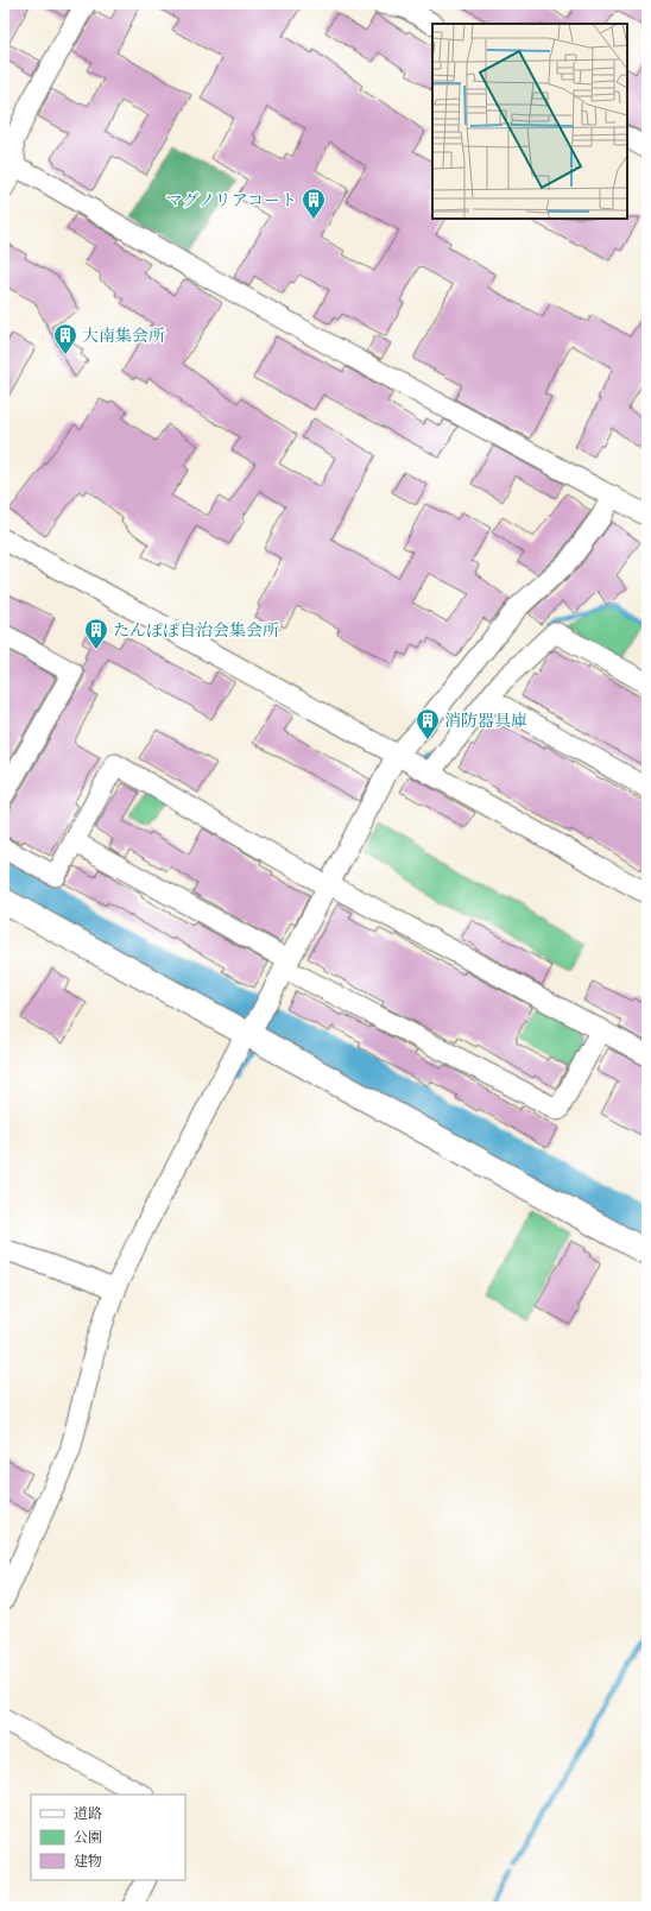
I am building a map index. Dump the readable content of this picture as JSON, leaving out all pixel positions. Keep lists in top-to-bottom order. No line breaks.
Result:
{"places":{"building":["マグノリアコート","大南集会所","たんぽぽ自治会集会所","消防器具庫"]},"legend":["道路","公園","建物"]}
